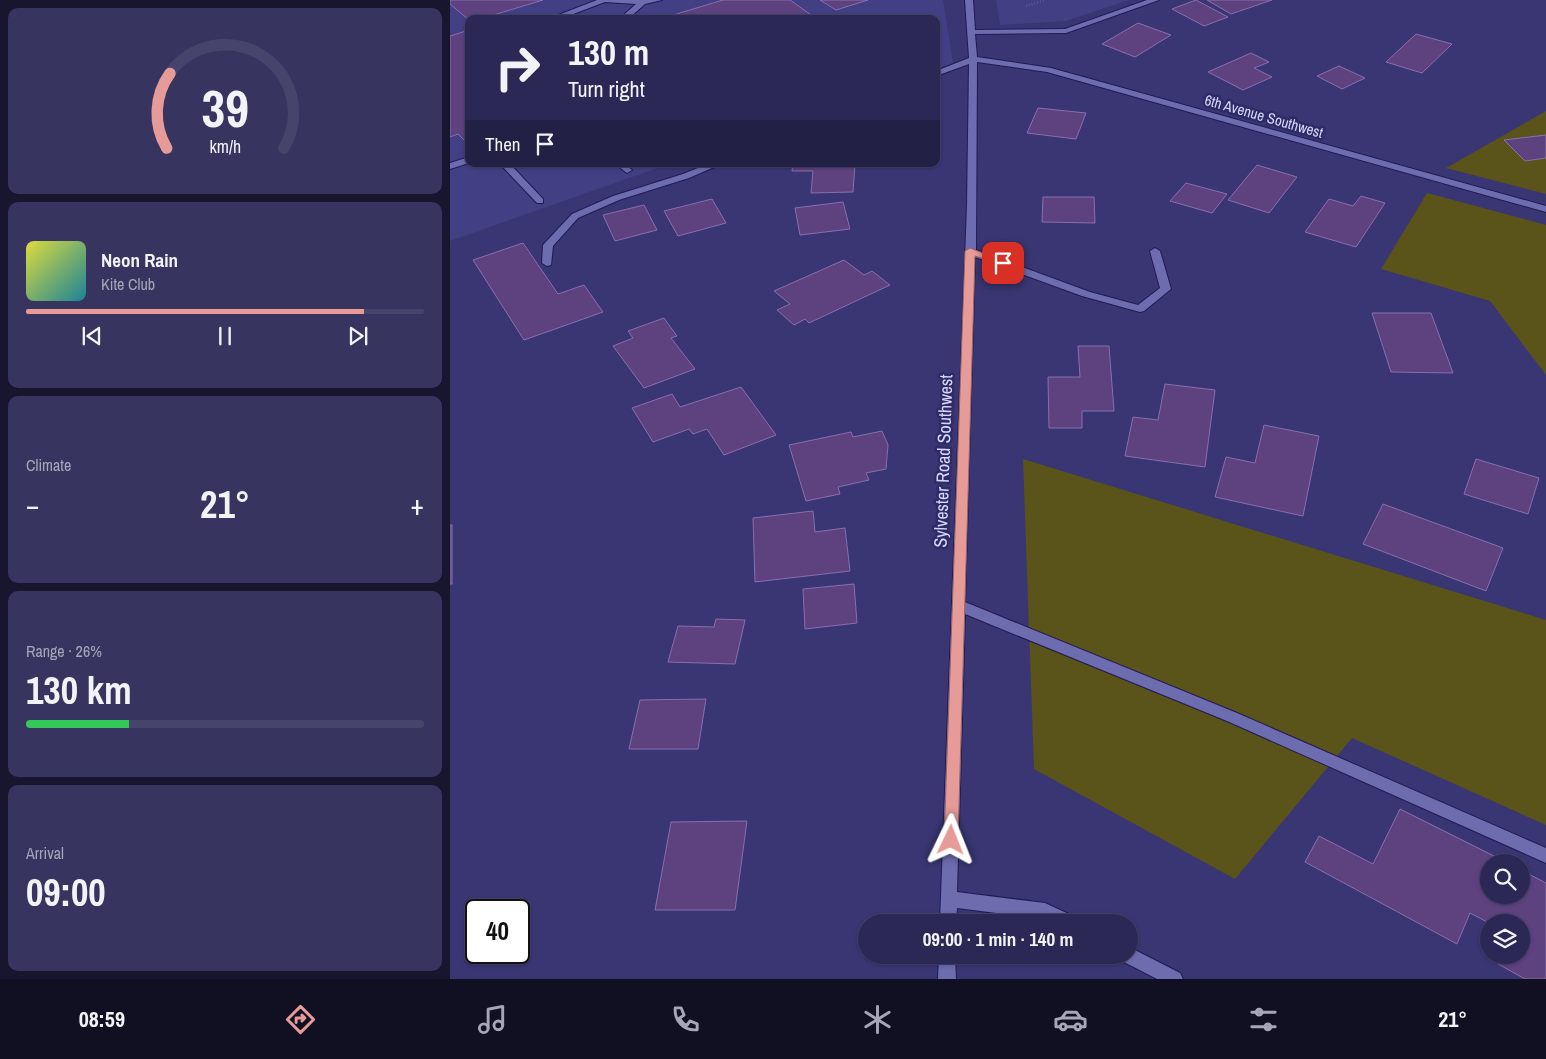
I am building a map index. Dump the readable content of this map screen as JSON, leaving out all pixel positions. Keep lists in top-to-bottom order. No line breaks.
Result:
{"streets":{"street":["6th Avenue Southwest","Sylvester Road Southwest"]},"crossings":[["6th Avenue Southwest","Sylvester Road Southwest"]],"page":{"turn":["130 m","Turn right"],"then":"Then","song":["Neon Rain","Kite Club"],"tile":["Climate",["Range · 26%","130 km"],["Arrival","09:00"]],"heat":["−","21°","+"],"limit":"40","trip":"09:00 · 1 min · 140 m","tabs":["08:59","21°"],"gauge":["39","km/h"]}}
